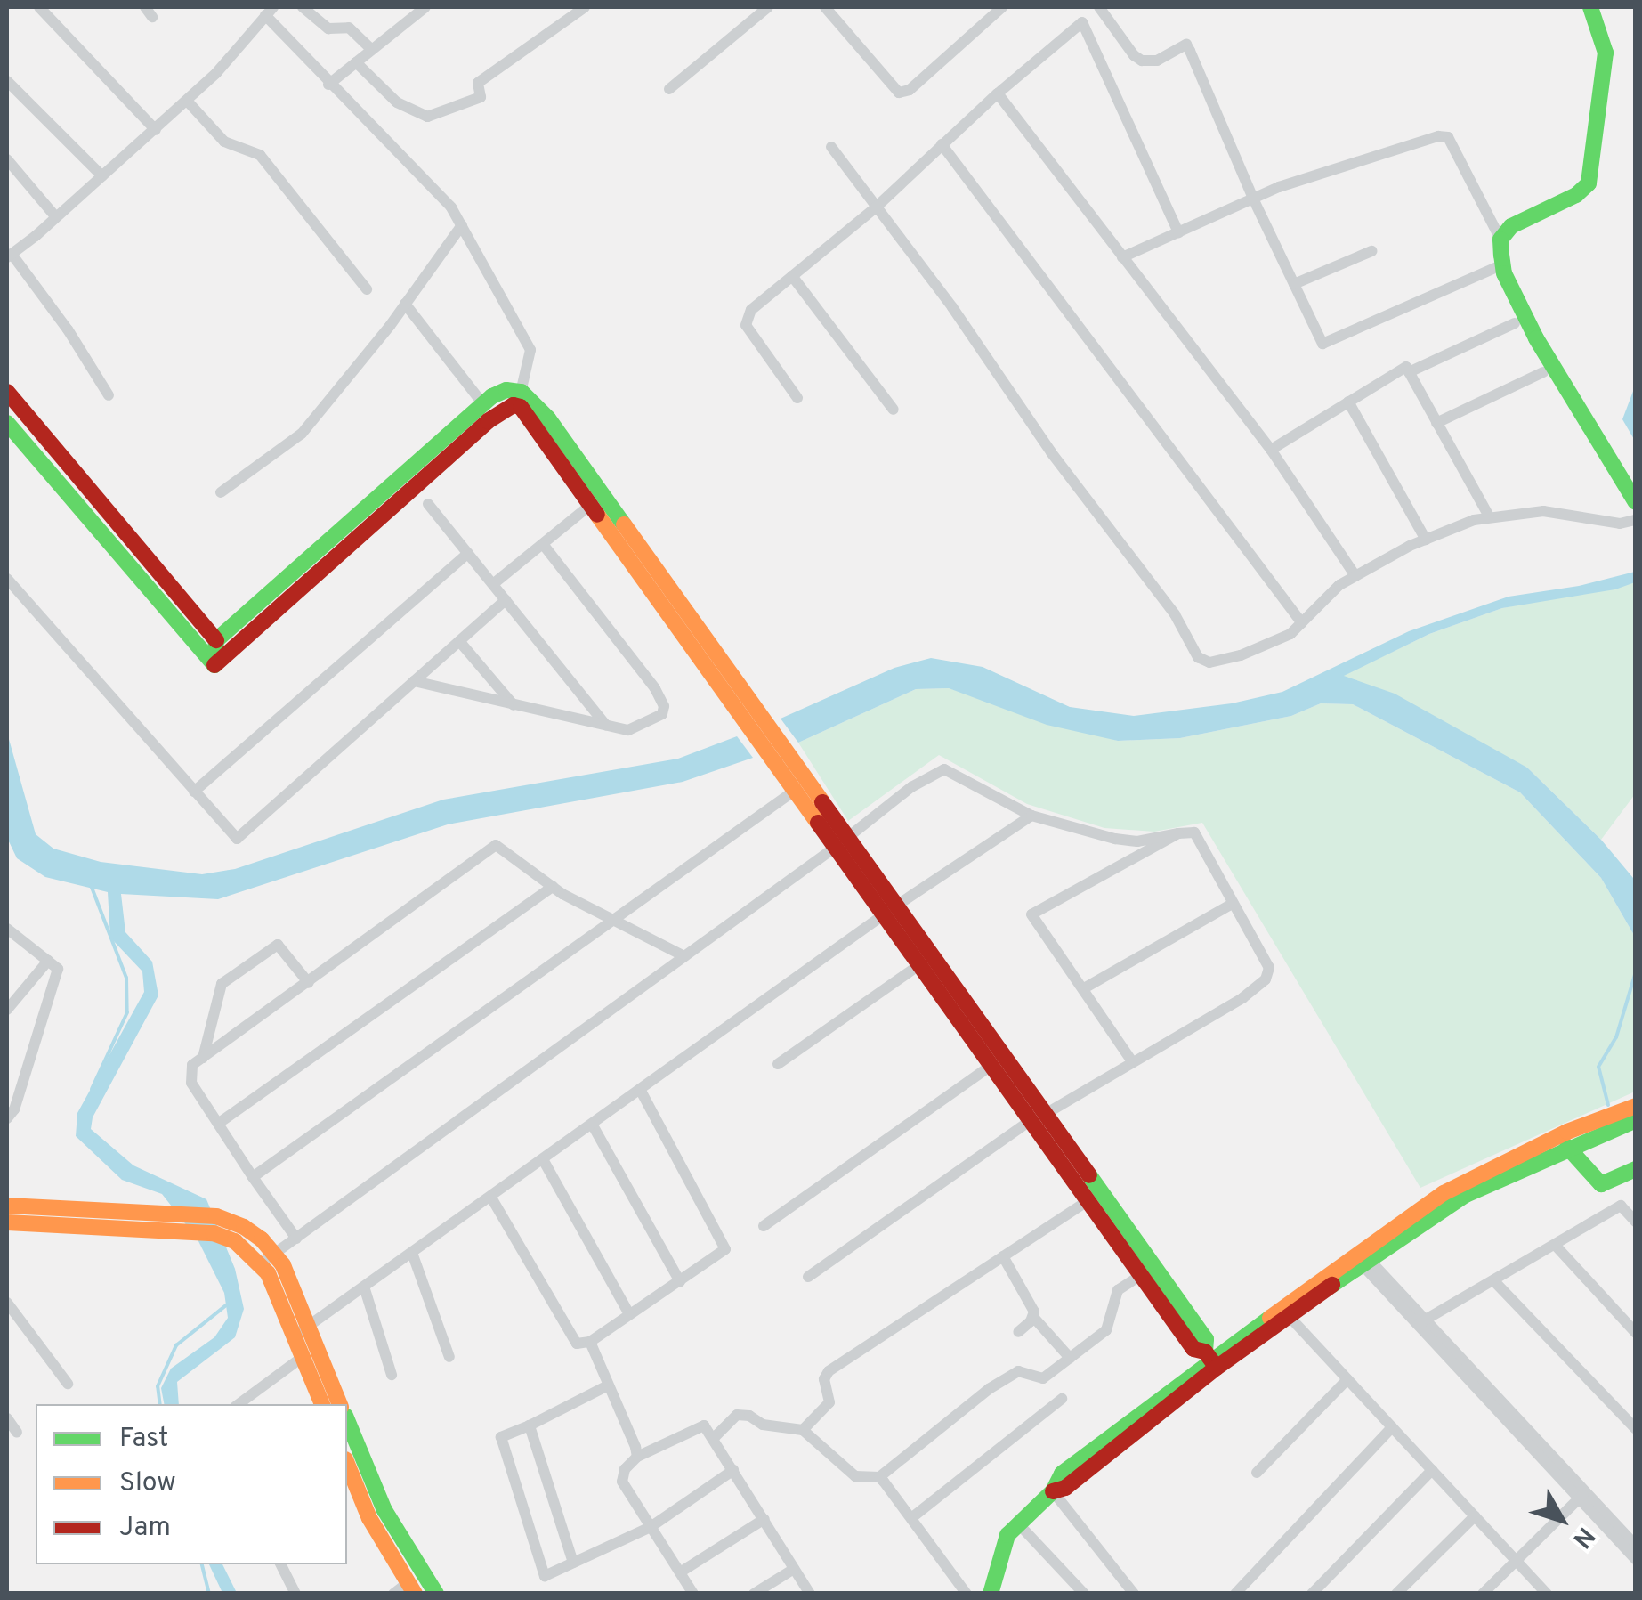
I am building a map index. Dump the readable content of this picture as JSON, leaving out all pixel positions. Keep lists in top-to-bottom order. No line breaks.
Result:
{"legend":["Fast","Slow","Jam"],"north":"bottom right"}
